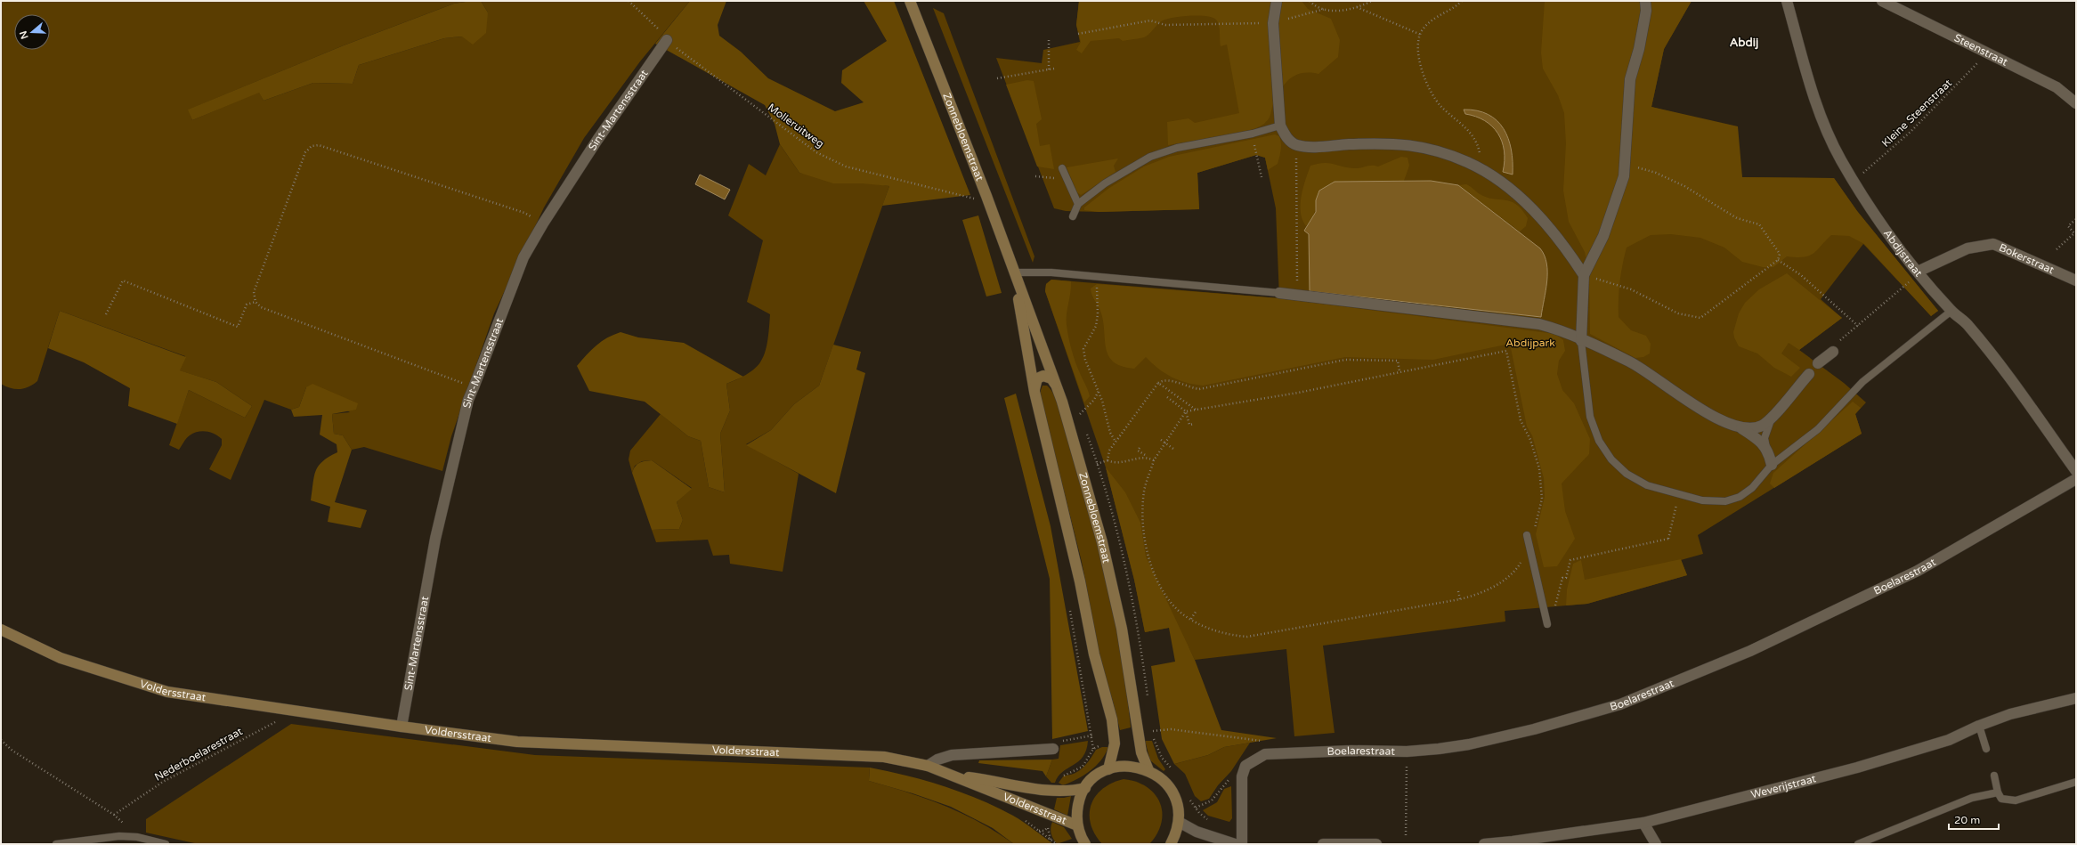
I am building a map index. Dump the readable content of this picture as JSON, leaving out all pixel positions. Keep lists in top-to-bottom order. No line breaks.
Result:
{"streets":{"main road":["Zonnebloemstraat","Voldersstraat"],"street":["Steenstraat","Sint-Martensstraat","Abdijstraat","Bokerstraat","Boelarestraat","Weverijstraat"],"path":["Kleine Steenstraat","Molleruitweg","Nederboelarestraat"]},"crossings":[["Steenstraat","Kleine Steenstraat"],["Sint-Martensstraat","Molleruitweg"],["Sint-Martensstraat","Voldersstraat"],["Kleine Steenstraat","Abdijstraat"],["Molleruitweg","Zonnebloemstraat"],["Abdijstraat","Bokerstraat"],["Voldersstraat","Nederboelarestraat"]],"districts":["Abdij"],"parks":["Abdijpark"],"scale_bar":"20 m","north":"left"}
